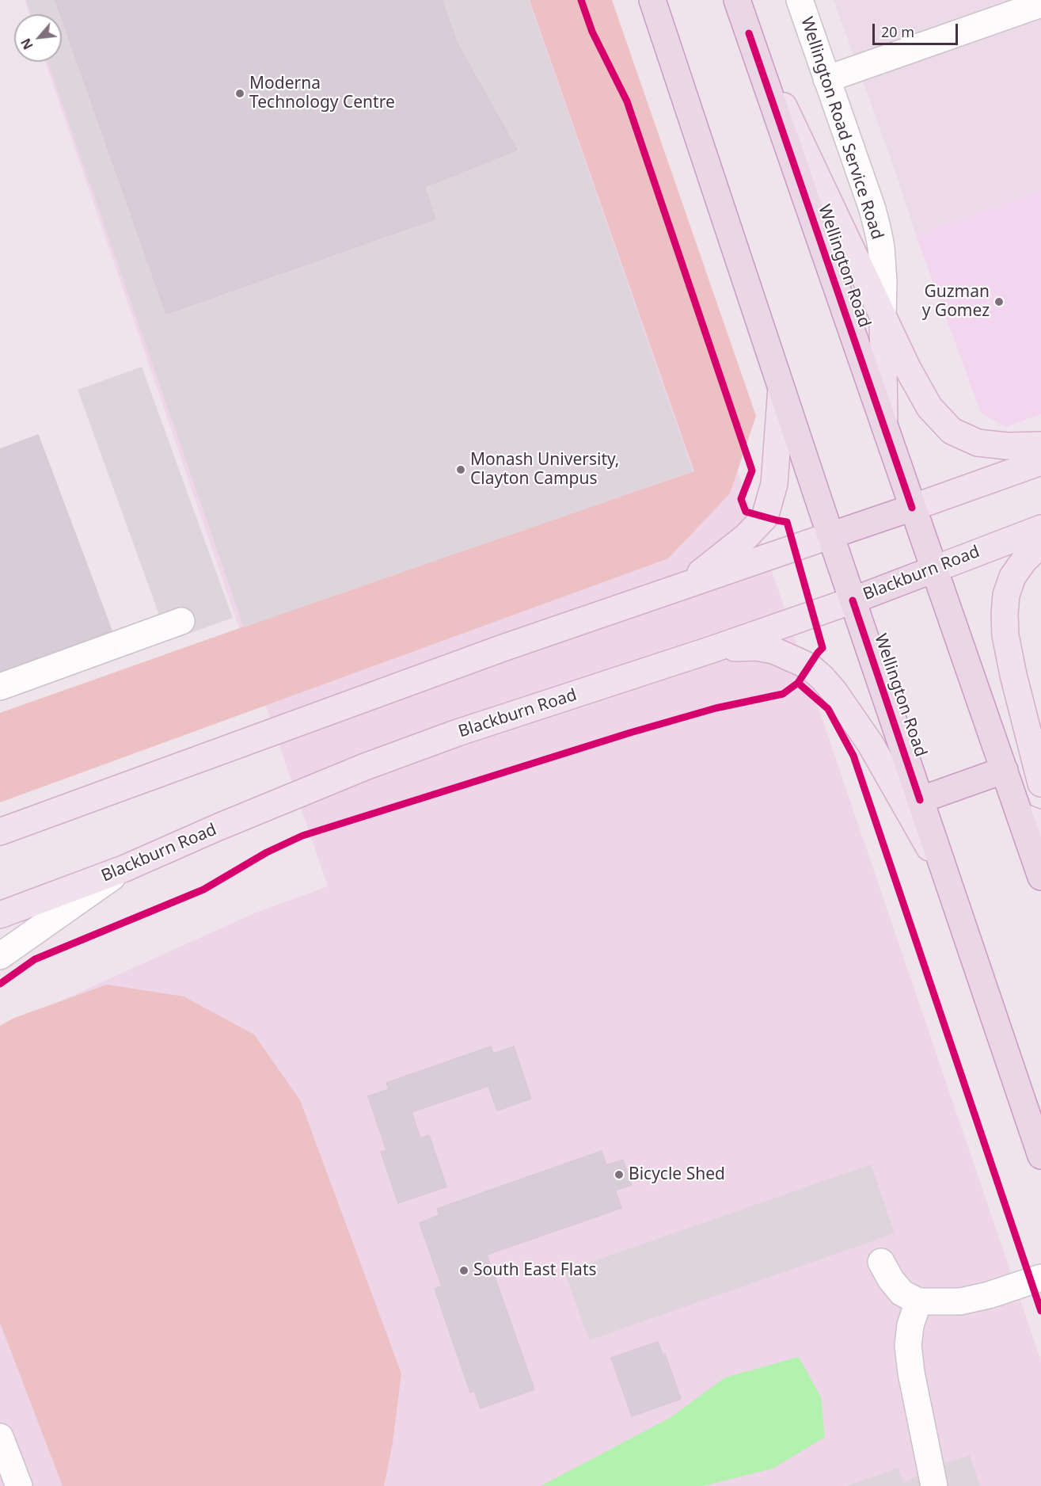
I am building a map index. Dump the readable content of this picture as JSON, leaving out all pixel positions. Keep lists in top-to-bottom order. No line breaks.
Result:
{"streets":{"highway":["Wellington Road","Blackburn Road"],"street":["Wellington Road Service Road"]},"crossings":[["Wellington Road","Blackburn Road"]],"places":["Moderna Technology Centre","Guzman y Gomez","Monash University, Clayton Campus","Bicycle Shed","South East Flats"],"scale_bar":"20 m","north":"bottom left"}
